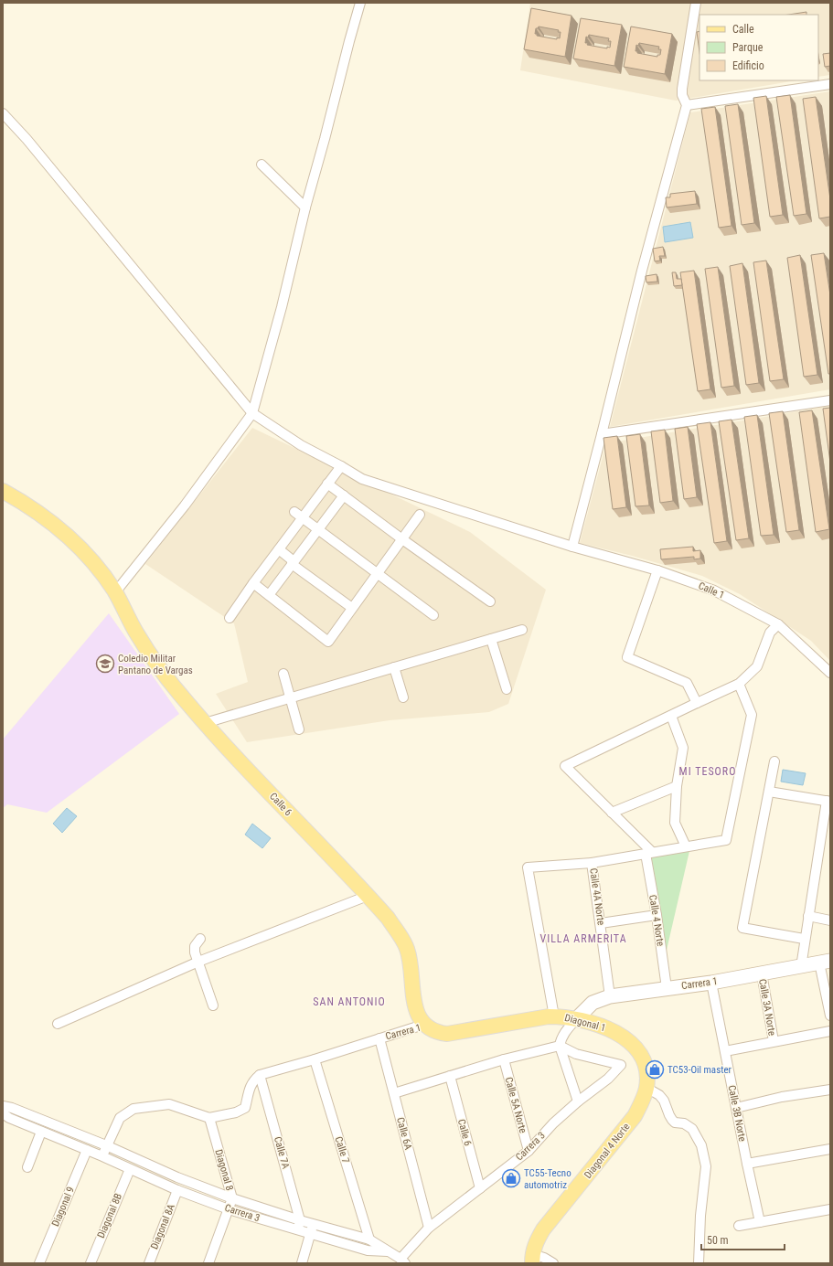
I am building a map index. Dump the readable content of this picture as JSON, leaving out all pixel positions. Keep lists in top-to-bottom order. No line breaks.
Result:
{"streets":{"main road":["Calle 6","Carrera 1","Diagonal 1","Diagonal 4 Norte"],"street":["Calle 1","Calle 4A Norte","Calle 4 Norte","Calle 3A Norte","Calle 5A Norte","Calle 3B Norte","Calle 6A","Carrera 3","Calle 7","Calle 7A","Diagonal 8","Diagonal 9","Diagonal 8B","Diagonal 8A"]},"crossings":[["Calle 6","Carrera 1"],["Calle 6","Carrera 3"],["Calle 4A Norte","Carrera 1"],["Calle 4 Norte","Carrera 1"],["Carrera 1","Calle 3A Norte"],["Carrera 1","Diagonal 1"],["Carrera 1","Calle 3B Norte"],["Carrera 1","Calle 6A"],["Carrera 1","Calle 7"],["Carrera 1","Calle 7A"],["Diagonal 1","Diagonal 4 Norte"],["Calle 5A Norte","Carrera 3"],["Calle 6A","Carrera 3"],["Carrera 3","Calle 7"],["Carrera 3","Calle 7A"],["Carrera 3","Diagonal 8"],["Carrera 3","Diagonal 9"],["Carrera 3","Diagonal 8B"],["Carrera 3","Diagonal 8A"]],"districts":["MI TESORO","VILLA ARMERITA","SAN ANTONIO"],"places":{"school or university":["Coledio Militar Pantano de Vargas"],"shop":["TC53-Oil master","TC55-Tecno automotriz"]},"legend":["Calle","Parque","Edificio"],"scale_bar":"50 m"}
